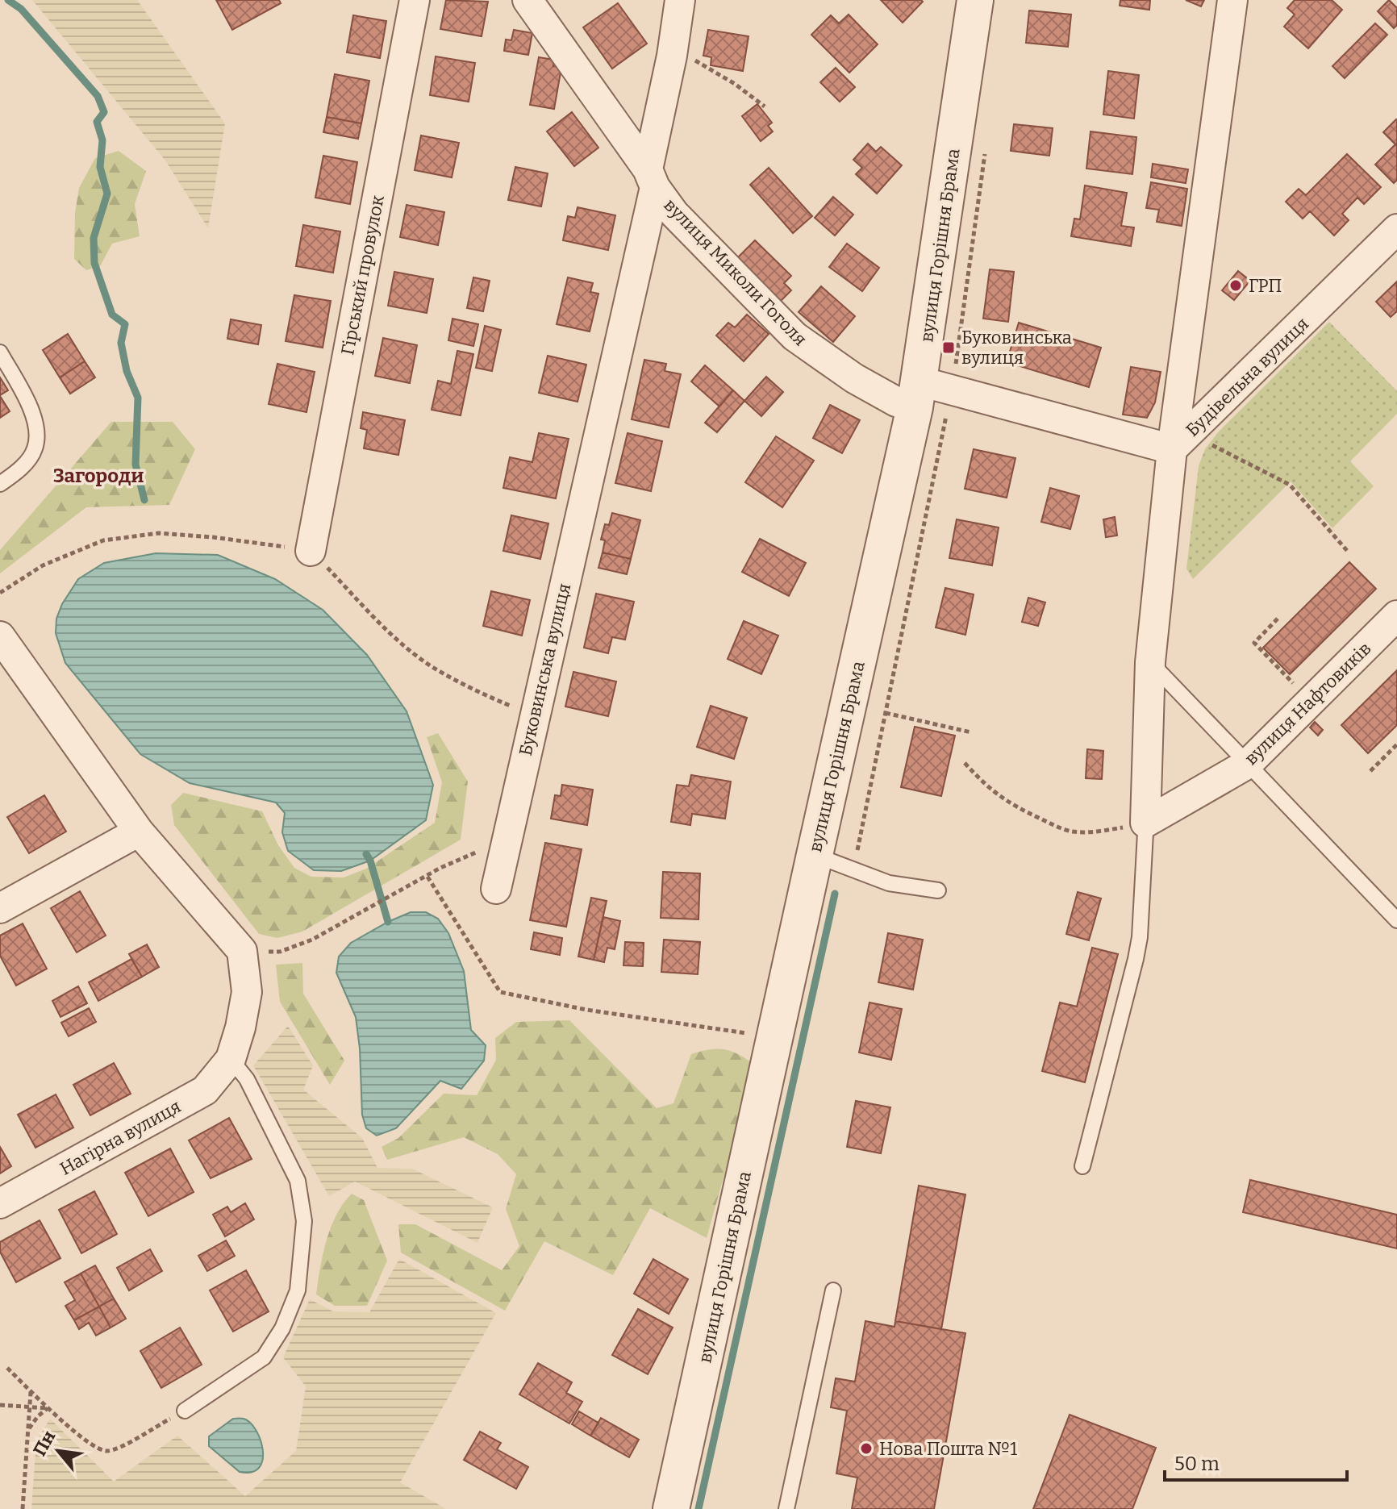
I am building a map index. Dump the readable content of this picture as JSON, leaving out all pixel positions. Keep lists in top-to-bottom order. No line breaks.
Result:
{"streets":{"street":["вулиця Горішня Брама","вулиця Миколи Гоголя","Гірський провулок","Будівельна вулиця","Буковинська вулиця","вулиця Нафтовиків","Нагірна вулиця"]},"crossings":[["вулиця Горішня Брама","вулиця Миколи Гоголя"],["вулиця Горішня Брама","Будівельна вулиця"],["вулиця Миколи Гоголя","Будівельна вулиця"],["вулиця Миколи Гоголя","Буковинська вулиця"]],"districts":["Загороди"],"places":{"other":["ГРП","Нова Пошта №1"],"transit":["Буковинська вулиця"]},"scale_bar":"50 m","north":"top left"}
